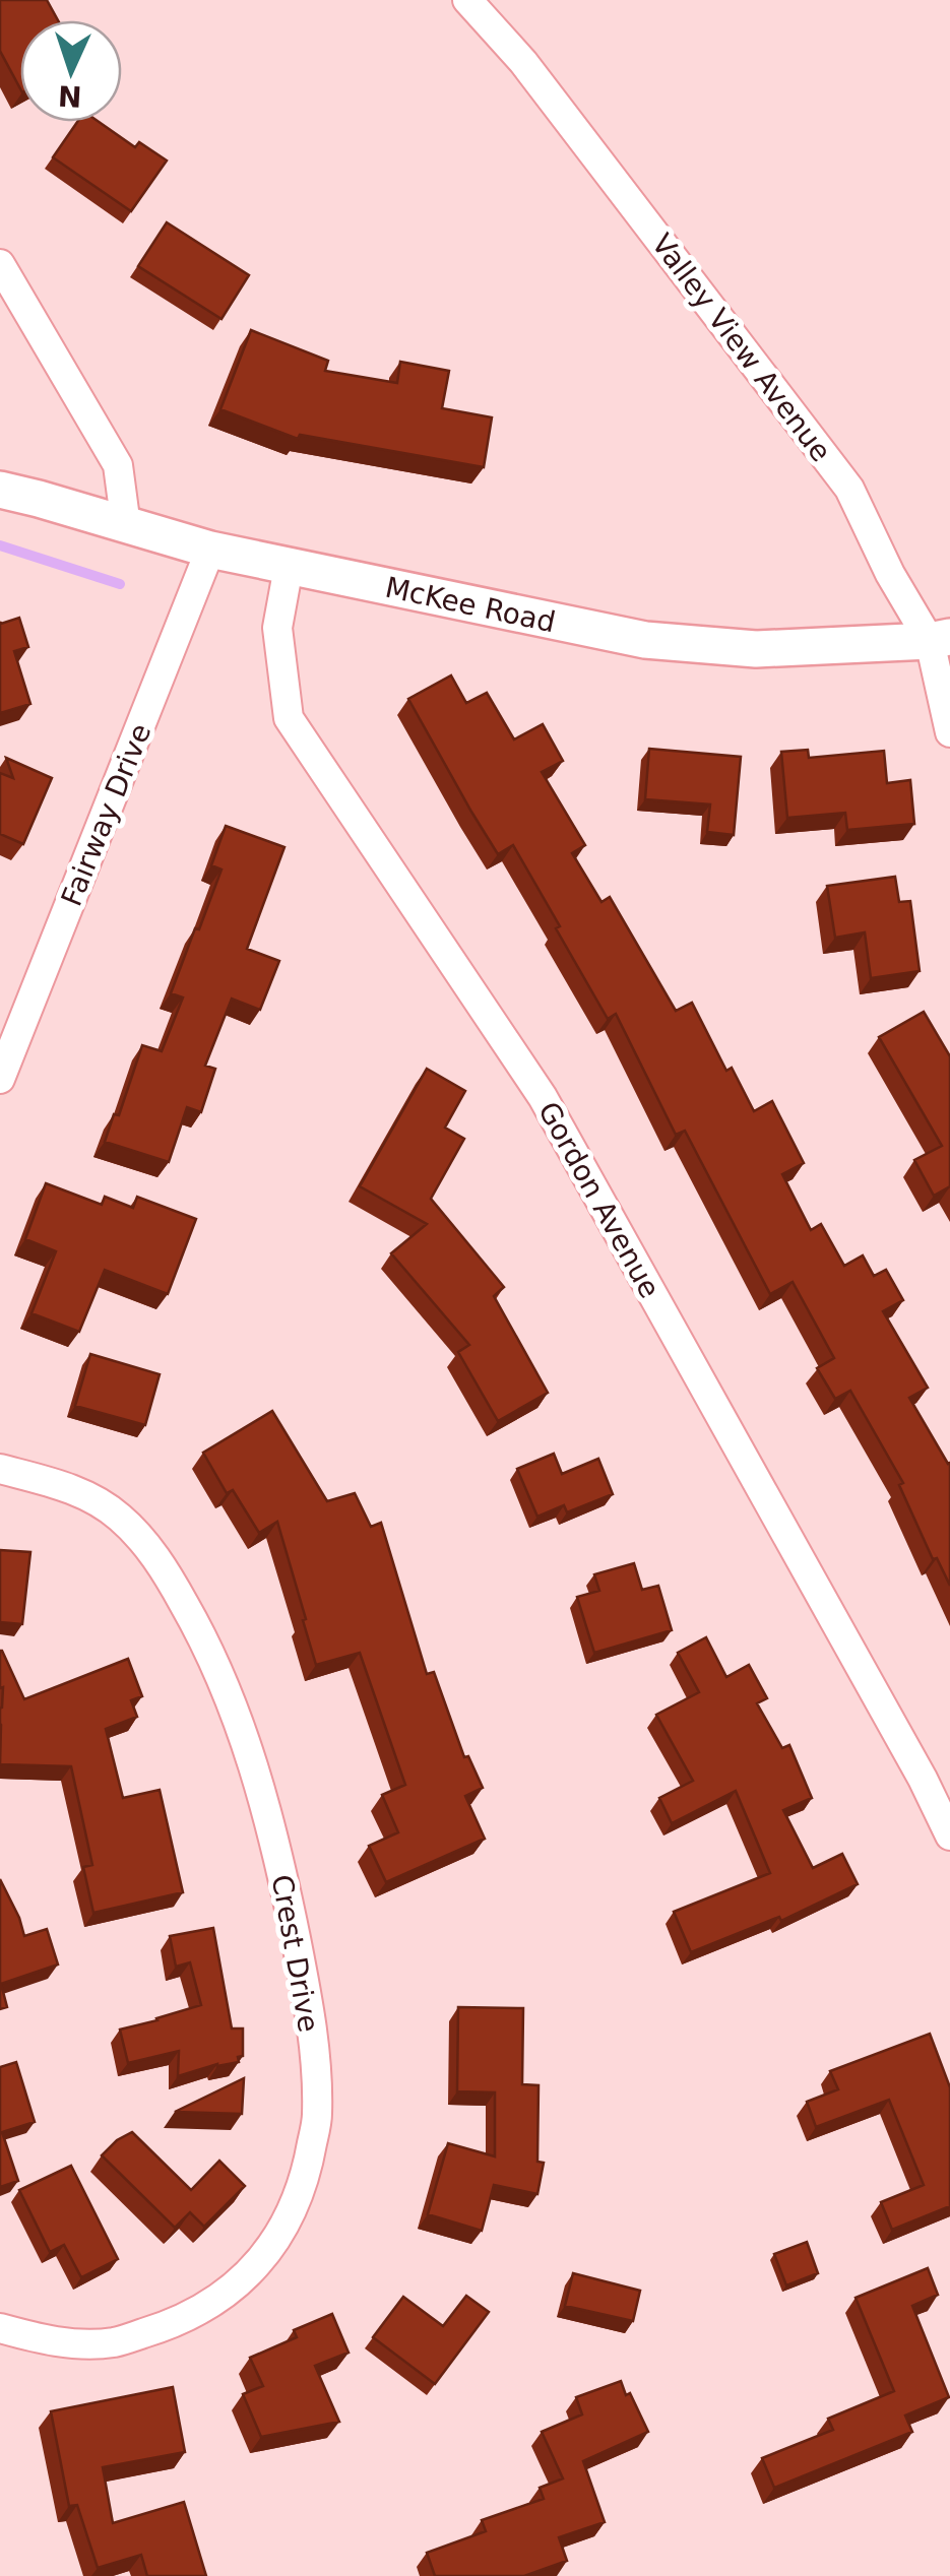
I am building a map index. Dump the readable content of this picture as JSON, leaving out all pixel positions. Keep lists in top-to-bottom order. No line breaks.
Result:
{"streets":{"street":["Valley View Avenue","McKee Road","Fairway Drive","Gordon Avenue","Crest Drive"]},"crossings":[["Valley View Avenue","McKee Road"],["McKee Road","Fairway Drive"],["McKee Road","Gordon Avenue"]],"north":"bottom"}
